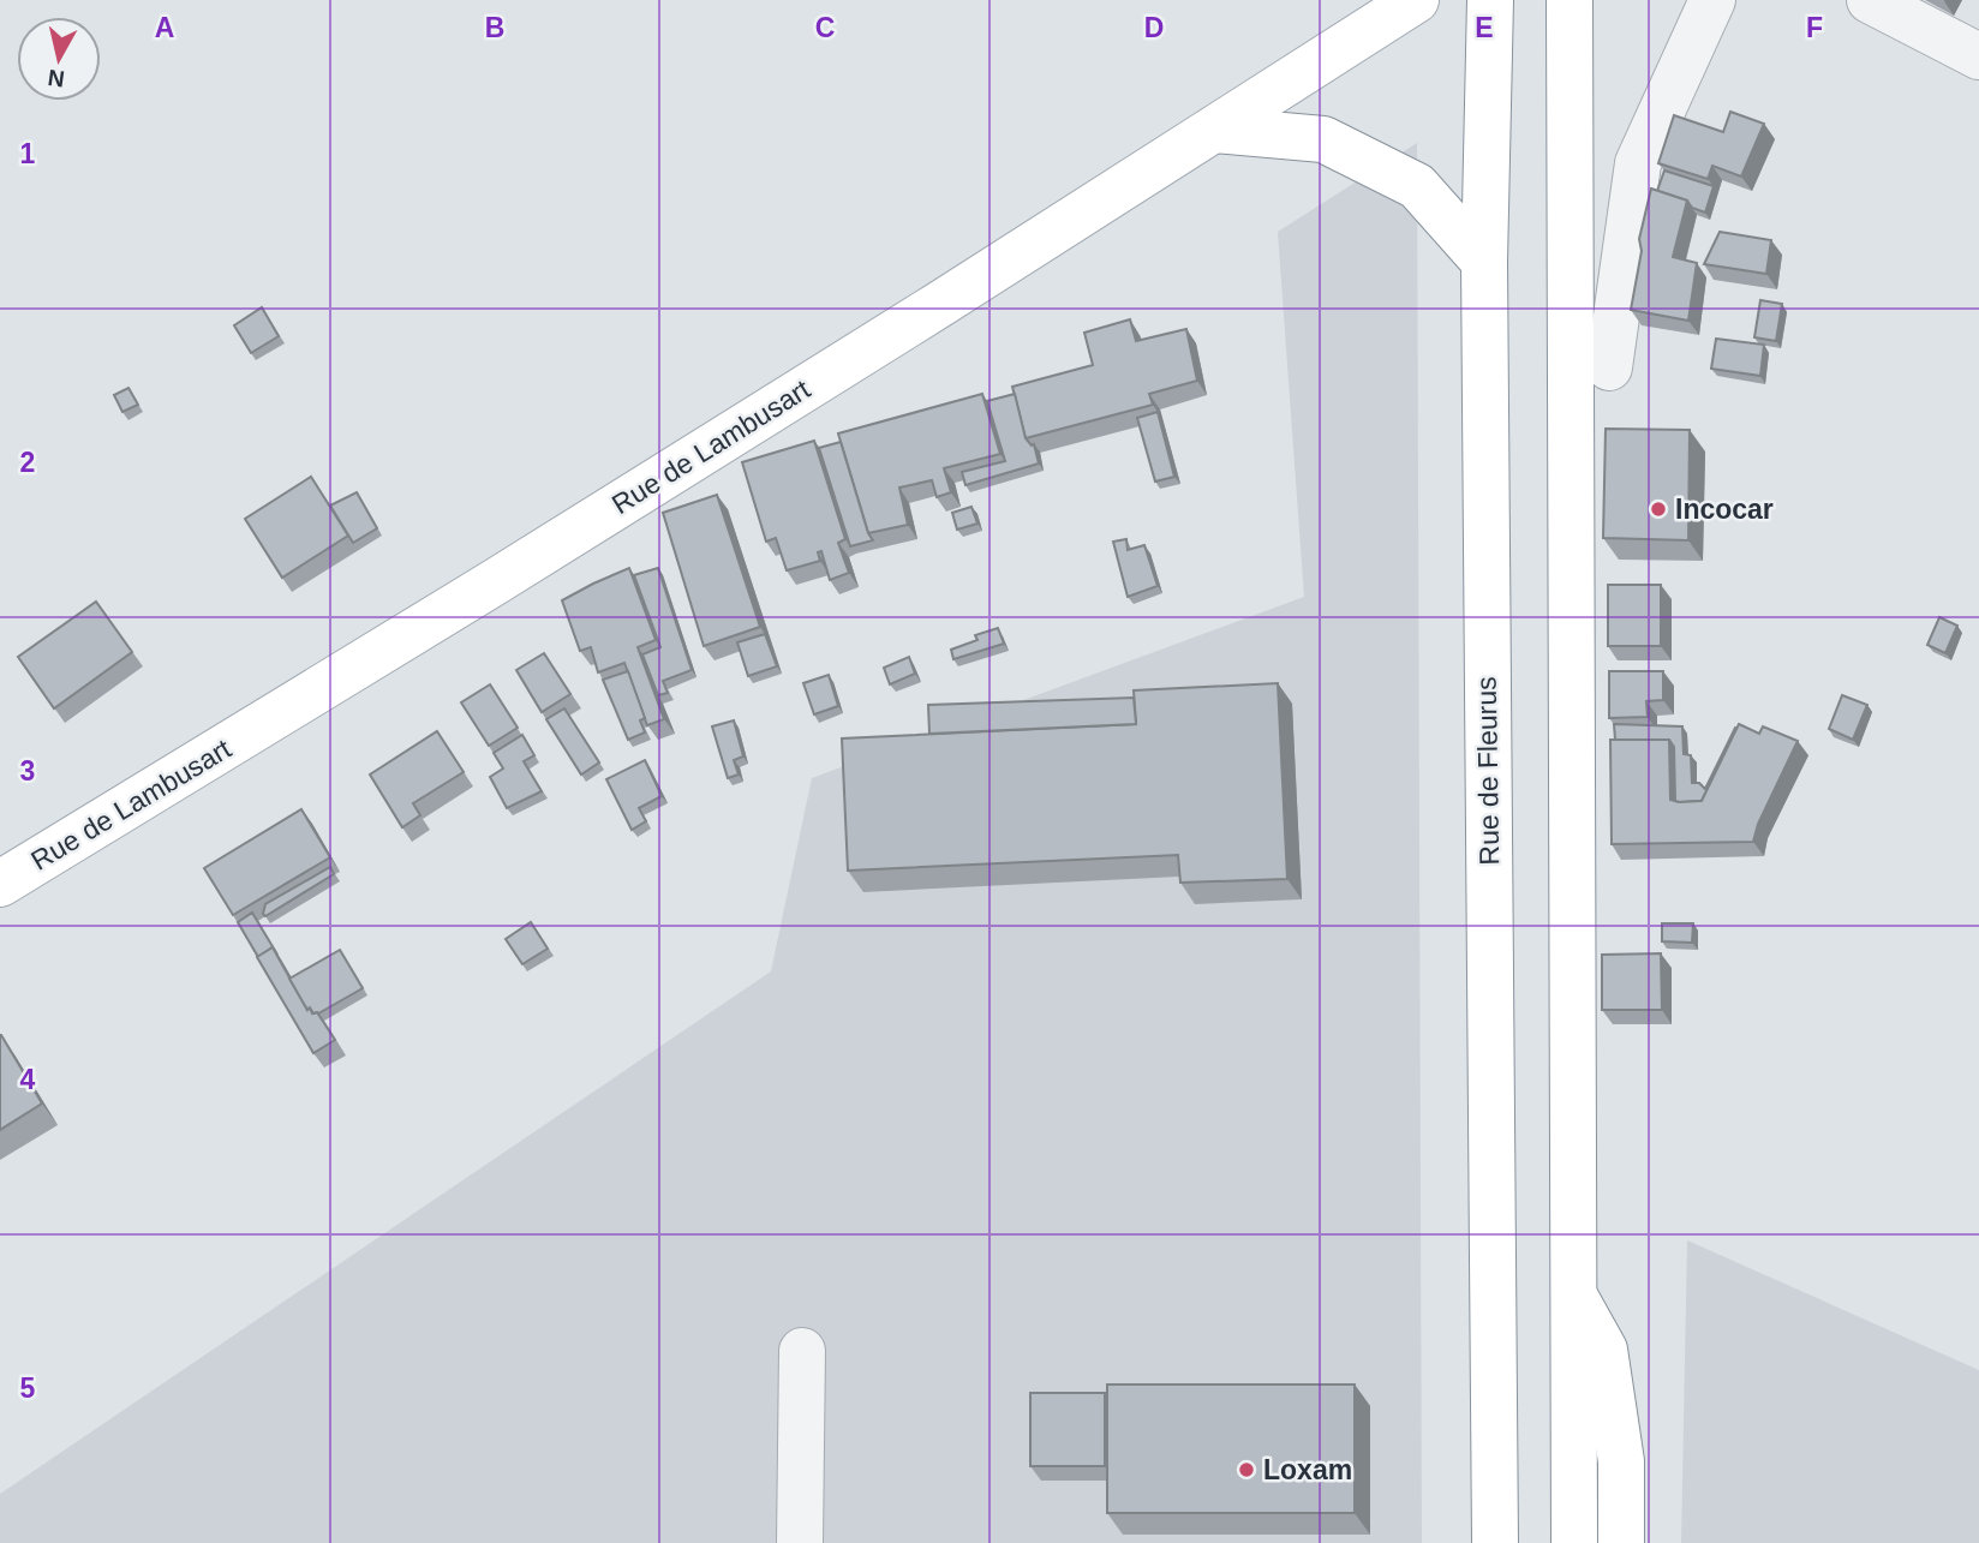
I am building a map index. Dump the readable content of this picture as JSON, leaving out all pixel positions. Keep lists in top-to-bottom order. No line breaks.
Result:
{"streets":{"main road":["Rue de Lambusart","Rue de Fleurus"]},"places":["Incocar","Loxam"],"north":"bottom","grid":{"columns":["A","B","C","D","E","F"],"rows":["1","2","3","4","5"]}}
